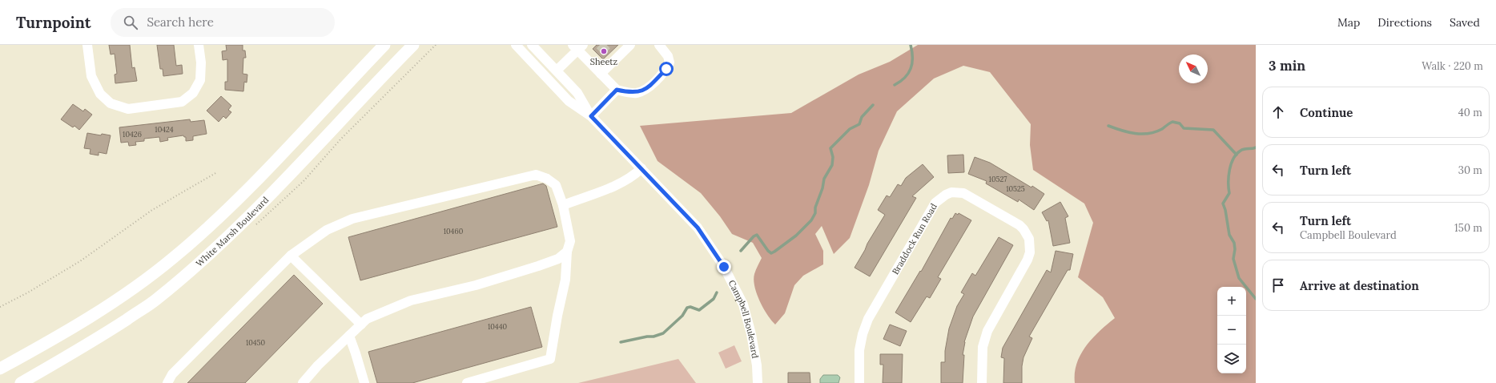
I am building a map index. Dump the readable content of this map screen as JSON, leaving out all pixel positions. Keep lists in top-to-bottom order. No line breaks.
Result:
{"streets":{"main road":["White Marsh Boulevard"],"street":["Braddock Run Road","Campbell Boulevard"]},"places":["Sheetz"],"house_numbers":["10424","10426","10527","10525","10460","10440","10450"],"north":"top left","page":{"header":"Turnpoint","search":"Search here","nav":["Map","Directions","Saved"],"heading":["3 min","Walk · 220 m"],"list":[["Continue","40 m"],["Turn left","30 m"],["Turn left","Campbell Boulevard","150 m"],"Arrive at destination"],"map_buttons":["+","−"]}}
